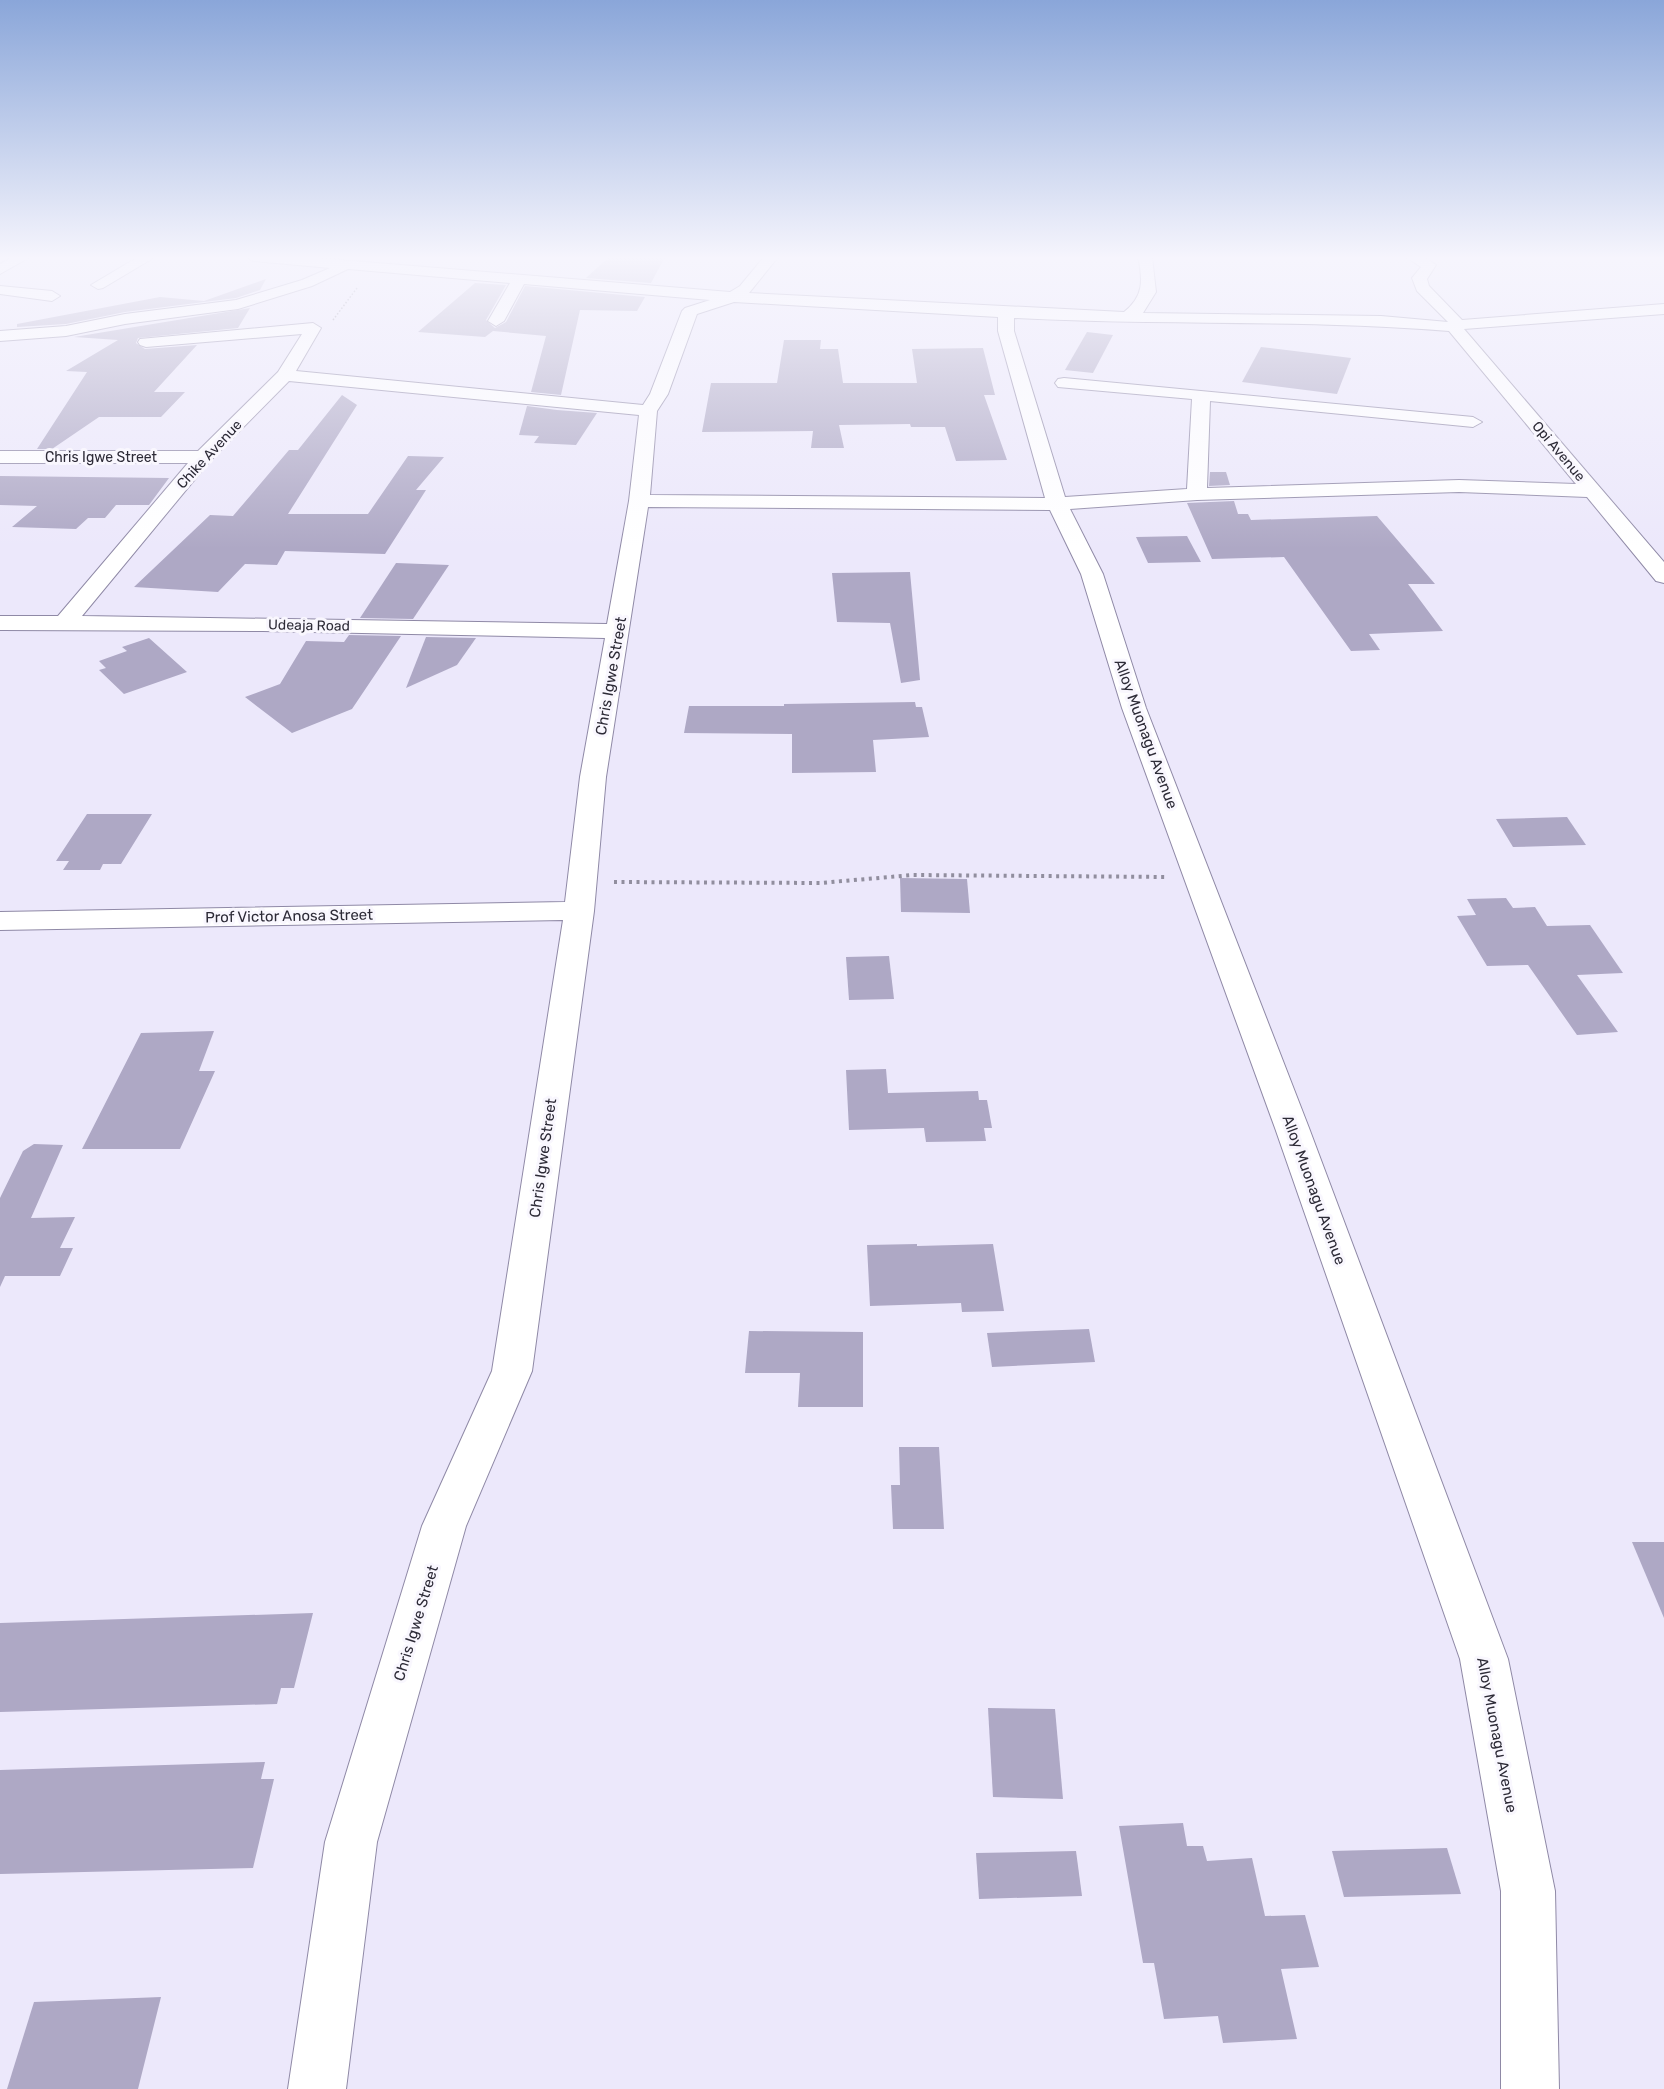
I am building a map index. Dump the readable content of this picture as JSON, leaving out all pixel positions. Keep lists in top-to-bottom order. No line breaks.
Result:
{"streets":{"street":["Opi Avenue","Chike Avenue","Chris Igwe Street","Udeaja Road","Alloy Muonagu Avenue","Prof Victor Anosa Street"]},"crossings":[["Chike Avenue","Chris Igwe Street"],["Chike Avenue","Udeaja Road"],["Chris Igwe Street","Udeaja Road"],["Chris Igwe Street","Prof Victor Anosa Street"]]}
